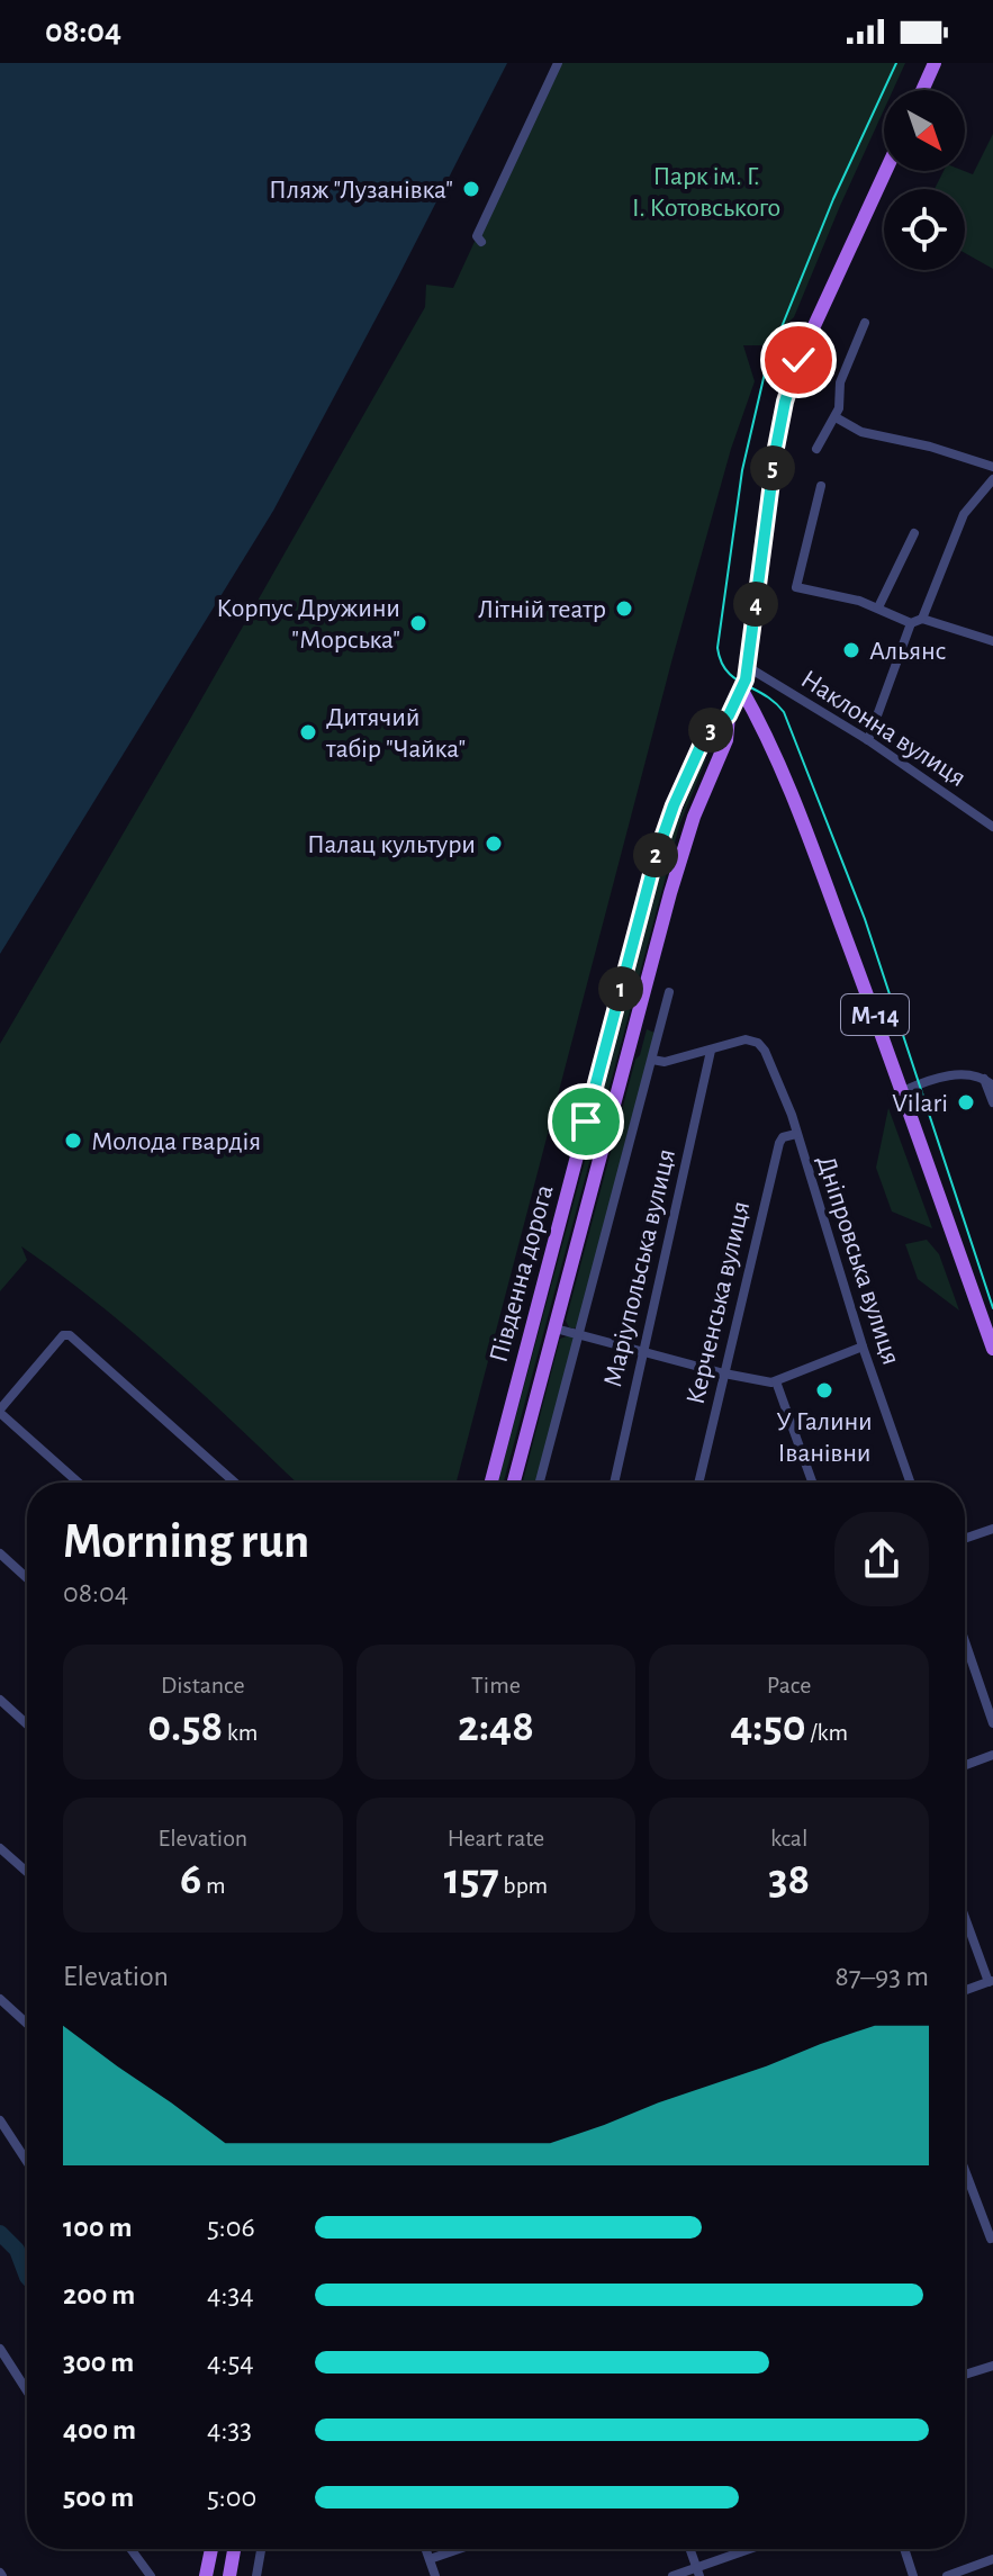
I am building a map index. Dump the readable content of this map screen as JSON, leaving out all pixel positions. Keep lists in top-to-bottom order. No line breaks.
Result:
{"streets":{"main road":["М-14","Південна дорога"],"street":["Наклонна вулиця","Дніпровська вулиця","Маріупольська вулиця","Керченська вулиця"]},"crossings":[["Дніпровська вулиця","Маріупольська вулиця"],["Дніпровська вулиця","Керченська вулиця"]],"parks":["Парк ім. Г. І. Котовського"],"places":["Пляж \"Лузанівка\"","Літній театр","Корпус Дружини \"Морська\"","Альянс","Дитячий табір \"Чайка\"","Палац культури","Vilari","Молода гвардія","У Галини Іванівни"],"north":"bottom right","page":{"status":"08:04","pins":["5","4","3","2","1"],"heading":["Morning run","08:04"],"stats":[["Distance","0.58 km"],["Time","2:48"],["Pace","4:50 /km"],["Elevation","6 m"],["Heart rate","157 bpm"],["kcal","38"]],"chart":["Elevation","87–93 m"],"list":[{"name":"100 m","note":"5:06"},{"name":"200 m","note":"4:34"},{"name":"300 m","note":"4:54"},{"name":"400 m","note":"4:33"},{"name":"500 m","note":"5:00"}]}}
